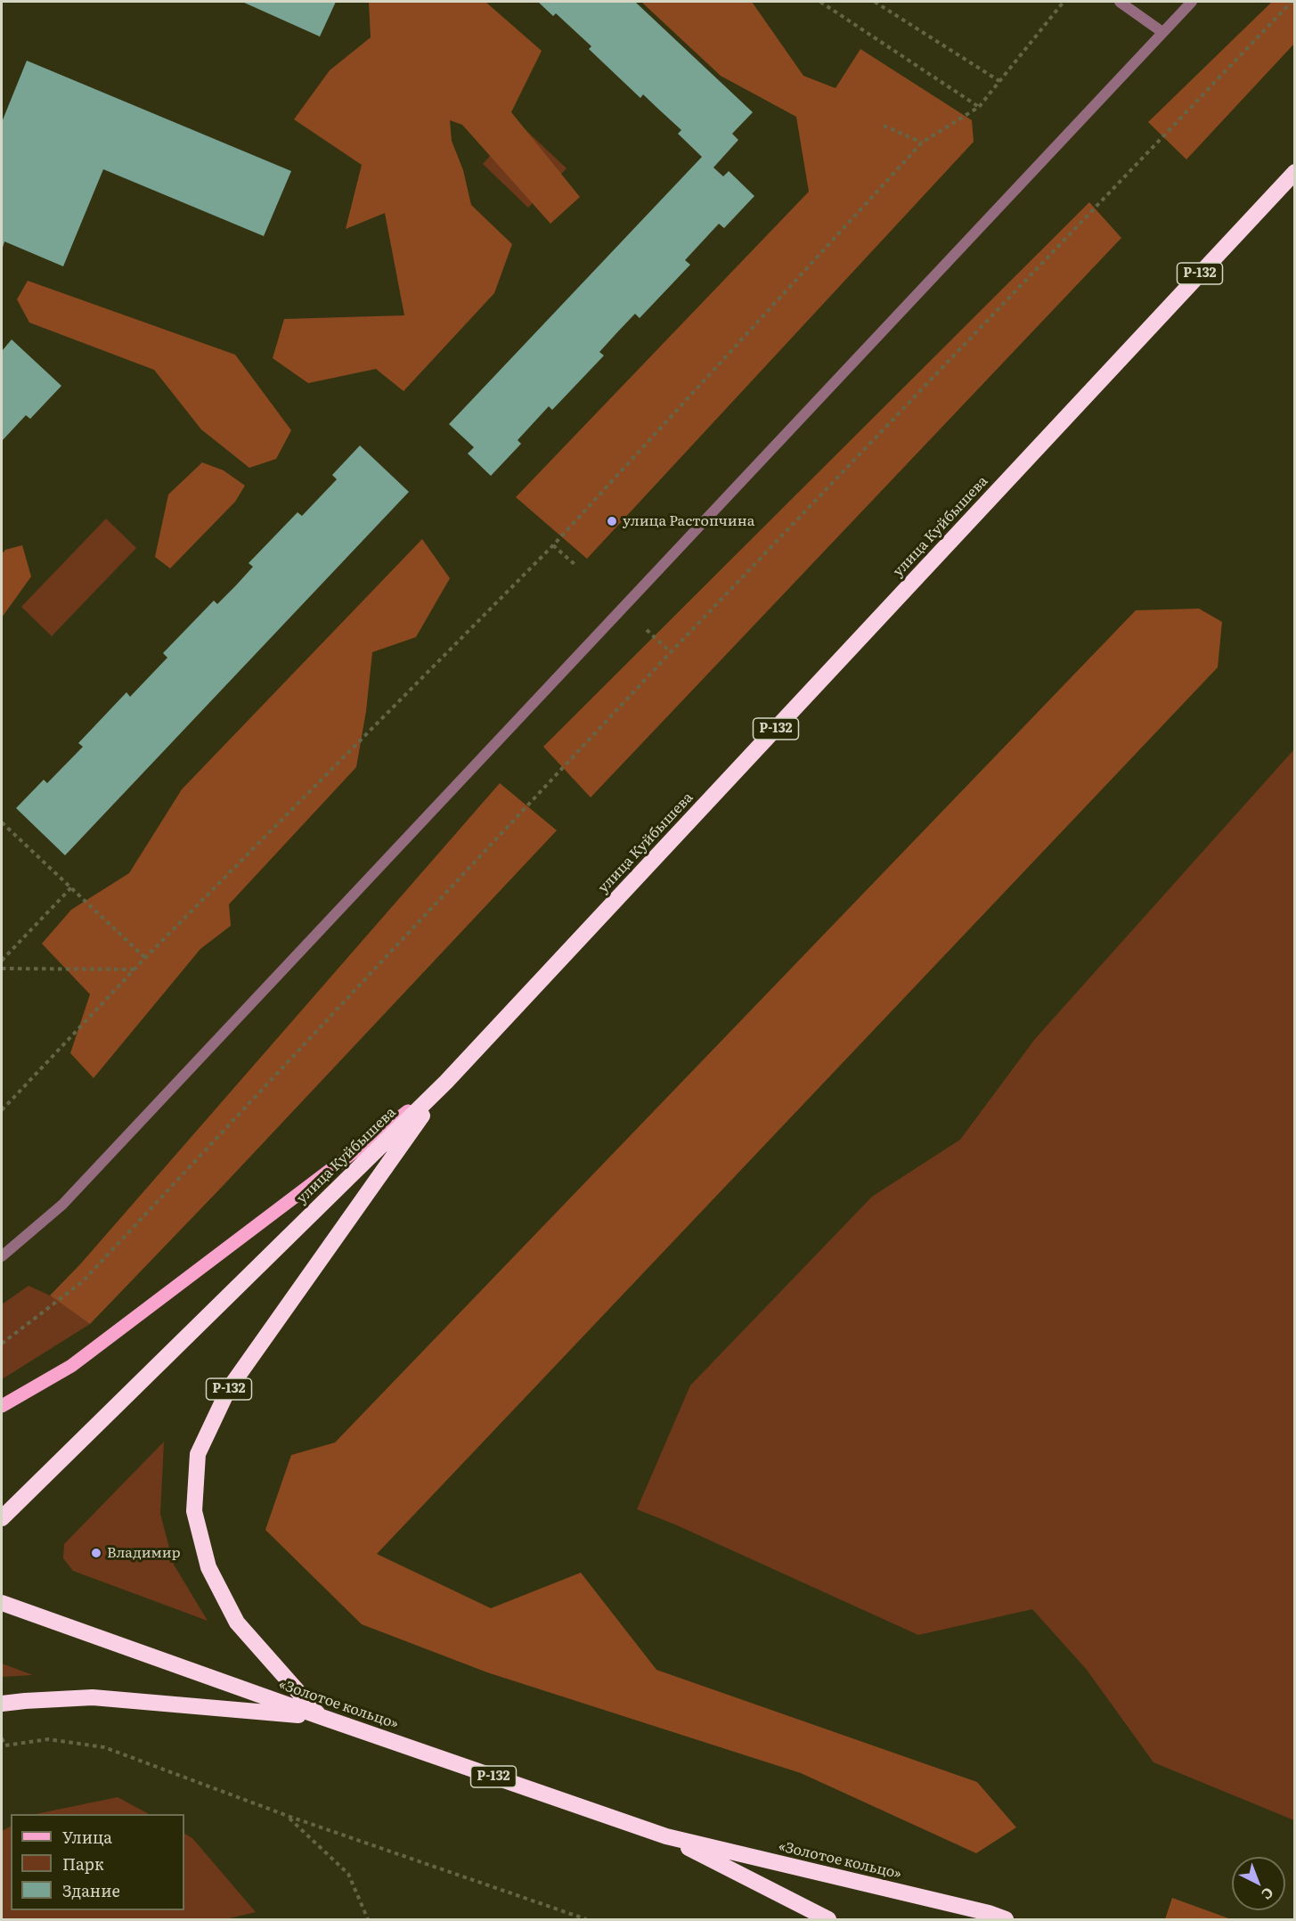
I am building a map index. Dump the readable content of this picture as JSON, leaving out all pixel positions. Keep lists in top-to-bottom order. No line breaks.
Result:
{"streets":{"highway":["Р-132","улица Куйбышева","«Золотое кольцо»"]},"crossings":[["Р-132","улица Куйбышева"],["Р-132","«Золотое кольцо»"]],"places":["улица Растопчина","Владимир"],"legend":["Улица","Парк","Здание"],"north":"bottom right"}
